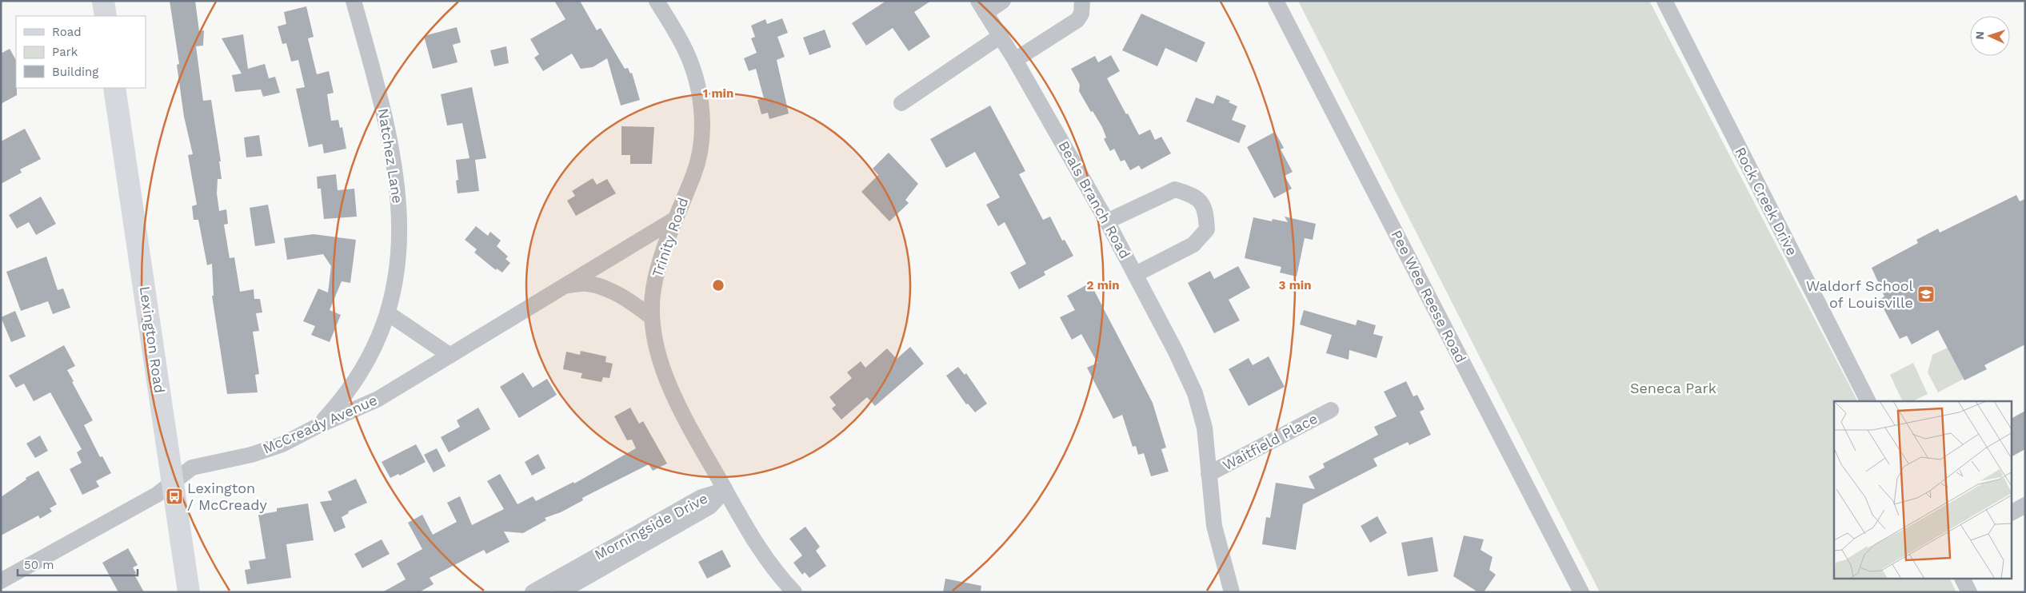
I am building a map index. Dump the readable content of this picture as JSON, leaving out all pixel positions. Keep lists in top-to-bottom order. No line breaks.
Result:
{"streets":{"main road":["Lexington Road"],"street":["Natchez Lane","Beals Branch Road","Rock Creek Drive","Trinity Road","Pee Wee Reese Road","McCready Avenue","Waitfield Place","Morningside Drive"]},"crossings":[["Natchez Lane","McCready Avenue"],["Beals Branch Road","Waitfield Place"],["Trinity Road","McCready Avenue"],["Trinity Road","Morningside Drive"],["Lexington Road","McCready Avenue"]],"parks":["Seneca Park"],"places":{"school or university":["Waldorf School of Louisville"],"bus stop":["Lexington / McCready"]},"legend":["Road","Park","Building"],"scale_bar":"50 m","north":"left","rings":["1 min","2 min","3 min"]}
